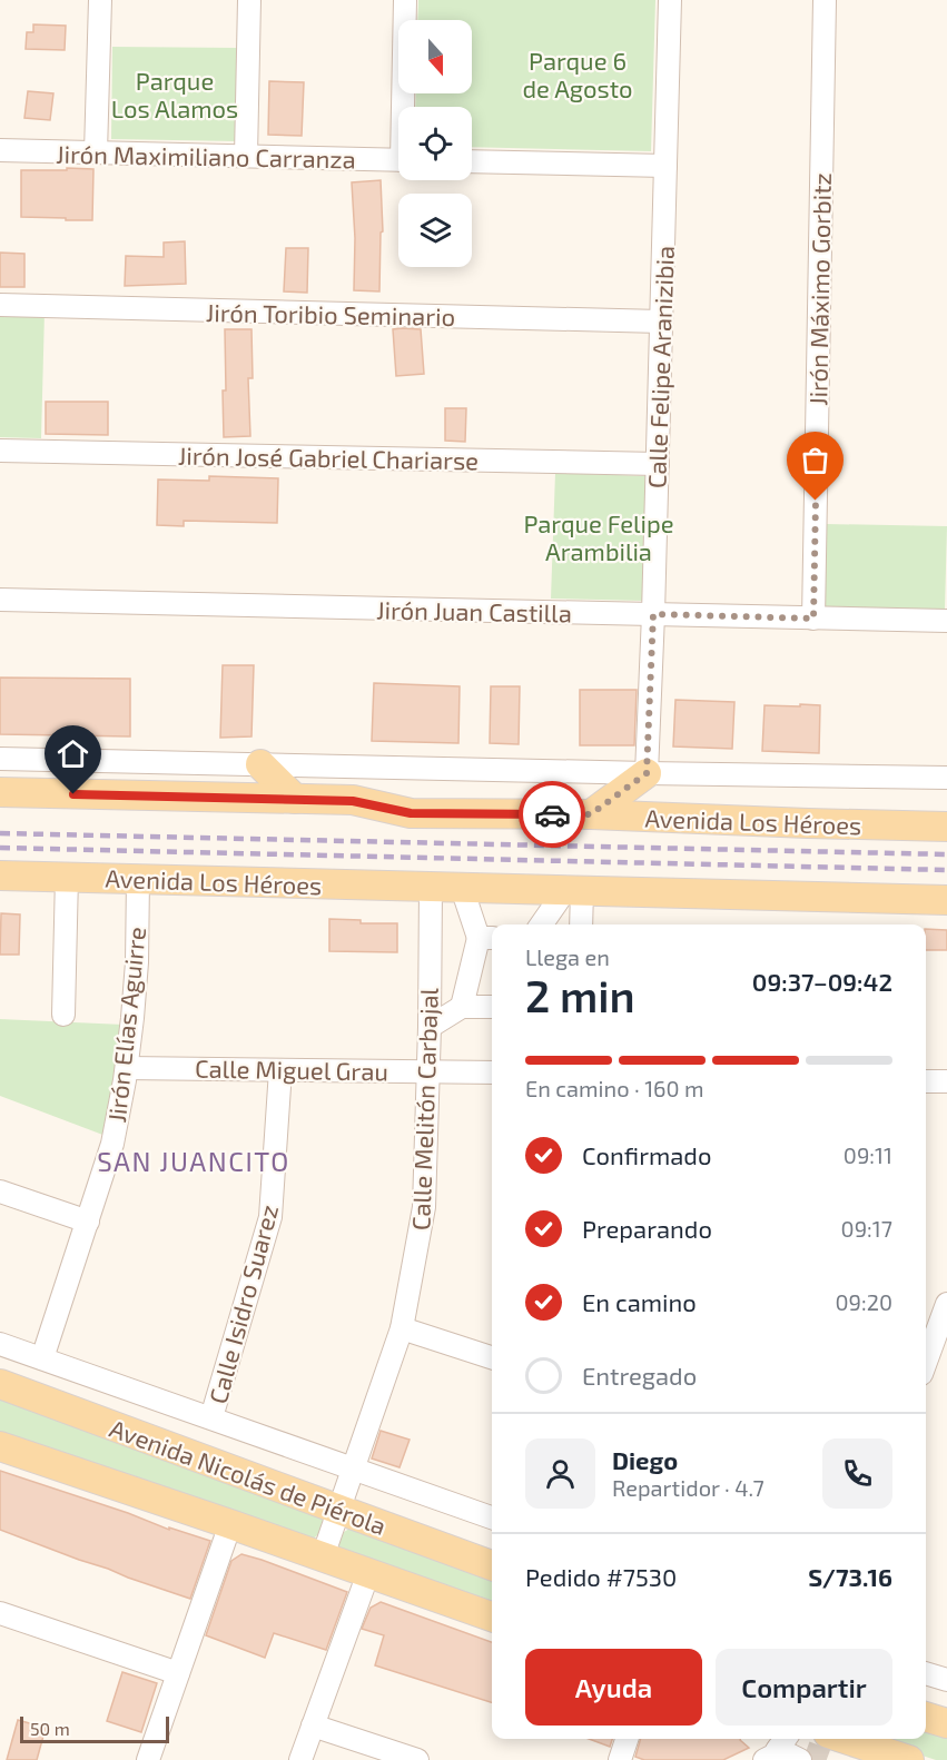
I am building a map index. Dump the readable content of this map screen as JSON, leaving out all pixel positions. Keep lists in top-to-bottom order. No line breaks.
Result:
{"streets":{"main road":["Avenida Los Héroes","Avenida Nicolás de Piérola"],"street":["Jirón Maximiliano Carranza","Jirón Máximo Gorbitz","Jirón Toribio Seminario","Calle Felipe Aranizibia","Jirón José Gabriel Chariarse","Jirón Juan Castilla","Jirón Elías Aguirre","Calle Miguel Grau","Calle Melitón Carbajal","Calle Isidro Suarez"]},"crossings":[["Jirón Máximo Gorbitz","Jirón Juan Castilla"],["Jirón Toribio Seminario","Calle Felipe Aranizibia"],["Calle Felipe Aranizibia","Jirón José Gabriel Chariarse"],["Calle Felipe Aranizibia","Jirón Juan Castilla"],["Calle Felipe Aranizibia","Avenida Los Héroes"],["Avenida Los Héroes","Jirón Elías Aguirre"],["Avenida Los Héroes","Calle Melitón Carbajal"],["Jirón Elías Aguirre","Calle Miguel Grau"],["Jirón Elías Aguirre","Avenida Nicolás de Piérola"],["Calle Miguel Grau","Calle Melitón Carbajal"],["Calle Miguel Grau","Calle Isidro Suarez"],["Calle Melitón Carbajal","Avenida Nicolás de Piérola"],["Calle Isidro Suarez","Avenida Nicolás de Piérola"]],"districts":["SAN JUANCITO"],"parks":["Parque 6 de Agosto","Parque Los Alamos","Parque Felipe Arambilia"],"scale_bar":"50 m","north":"bottom","page":{"heading":["2 min","Llega en","09:37–09:42"],"panel":["Diego","Repartidor · 4.7","Pedido #7530","S/73.16"],"bar":"En camino · 160 m","list":[["Confirmado","09:11"],["Preparando","09:17"],["En camino","09:20"],"Entregado"],"buttons":["Ayuda","Compartir"],"scale":"50 m"}}
